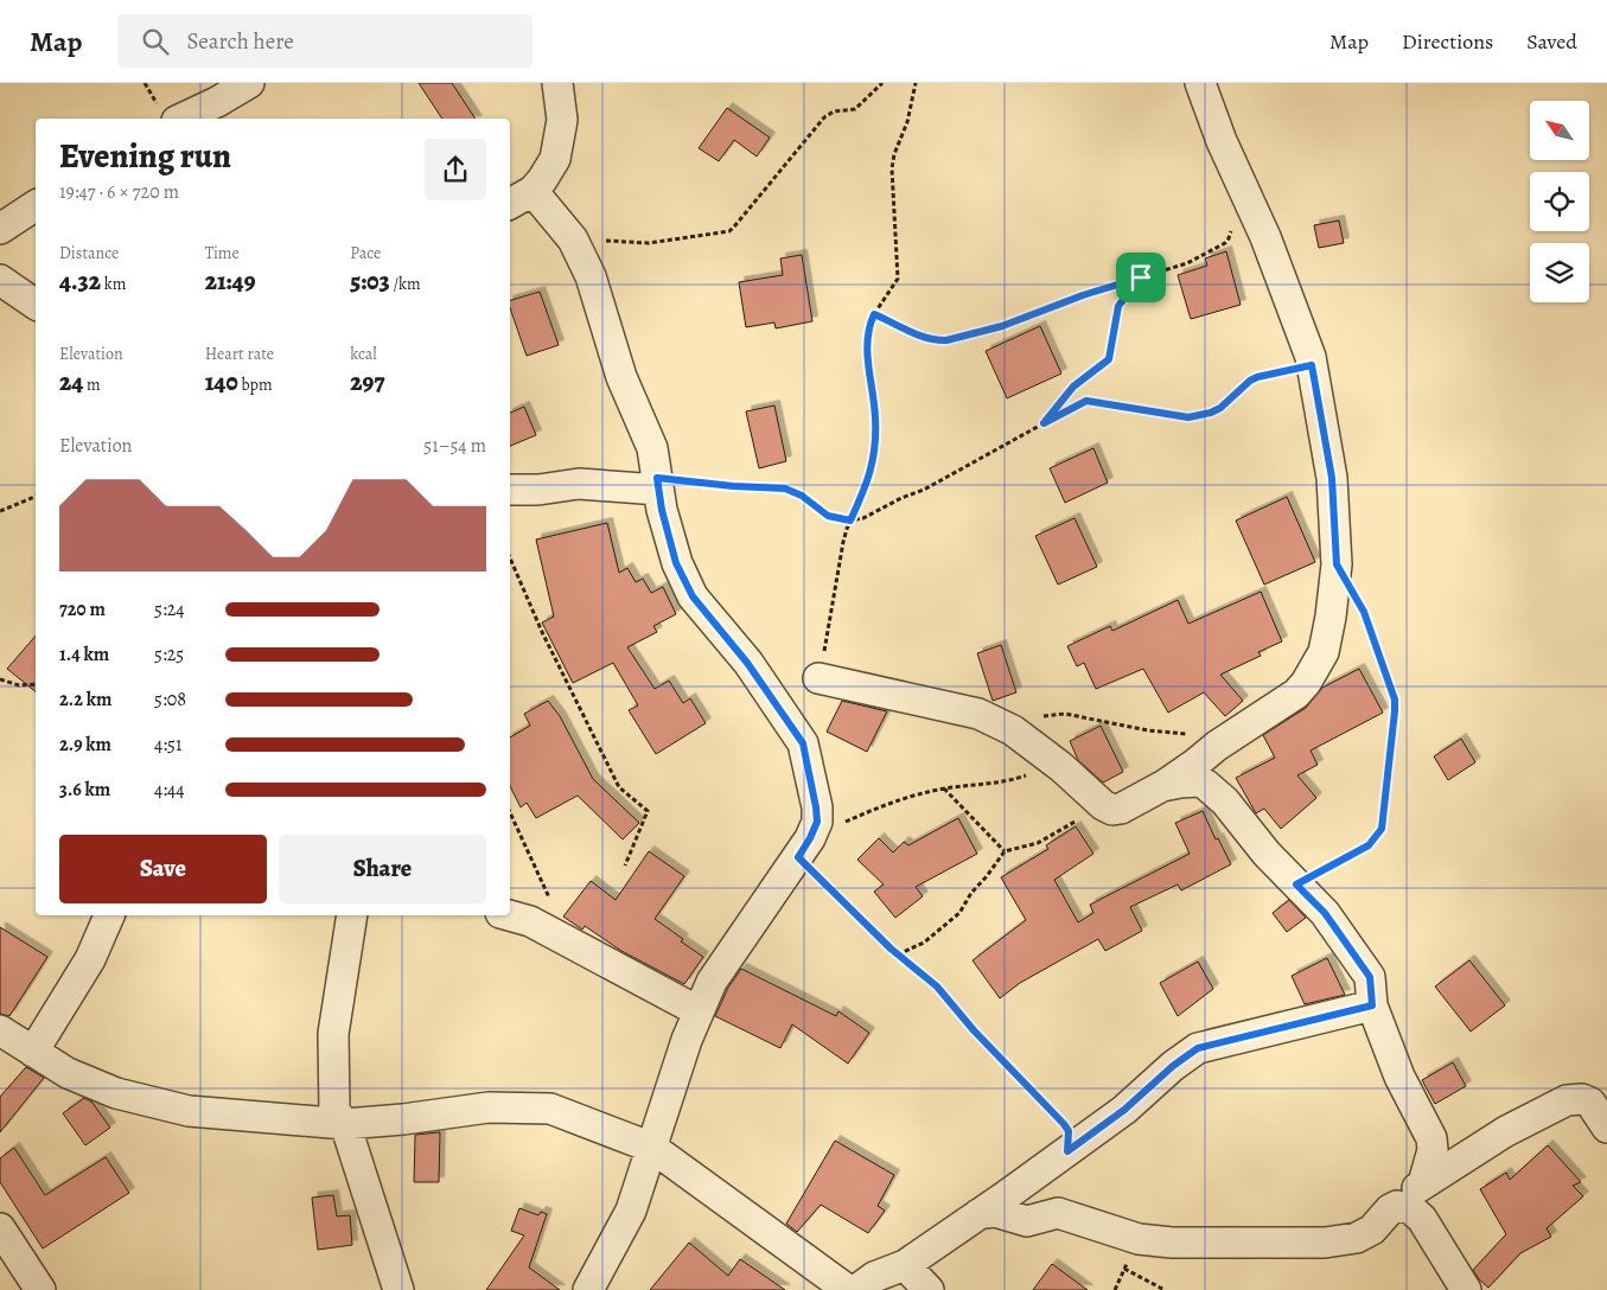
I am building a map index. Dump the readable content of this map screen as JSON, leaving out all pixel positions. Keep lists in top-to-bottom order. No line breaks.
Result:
{"north":"top left","page":{"header":"Map","search":"Search here","nav":["Map","Directions","Saved"],"heading":["Evening run","19:47 · 6 × 720 m"],"stats":[["Distance","4.32 km"],["Time","21:49"],["Pace","5:03 /km"],["Elevation","24 m"],["Heart rate","140 bpm"],["kcal","297"]],"chart":["Elevation","51–54 m"],"list":[{"name":"720 m","note":"5:24"},{"name":"1.4 km","note":"5:25"},{"name":"2.2 km","note":"5:08"},{"name":"2.9 km","note":"4:51"},{"name":"3.6 km","note":"4:44"}],"buttons":["Save","Share"]}}
